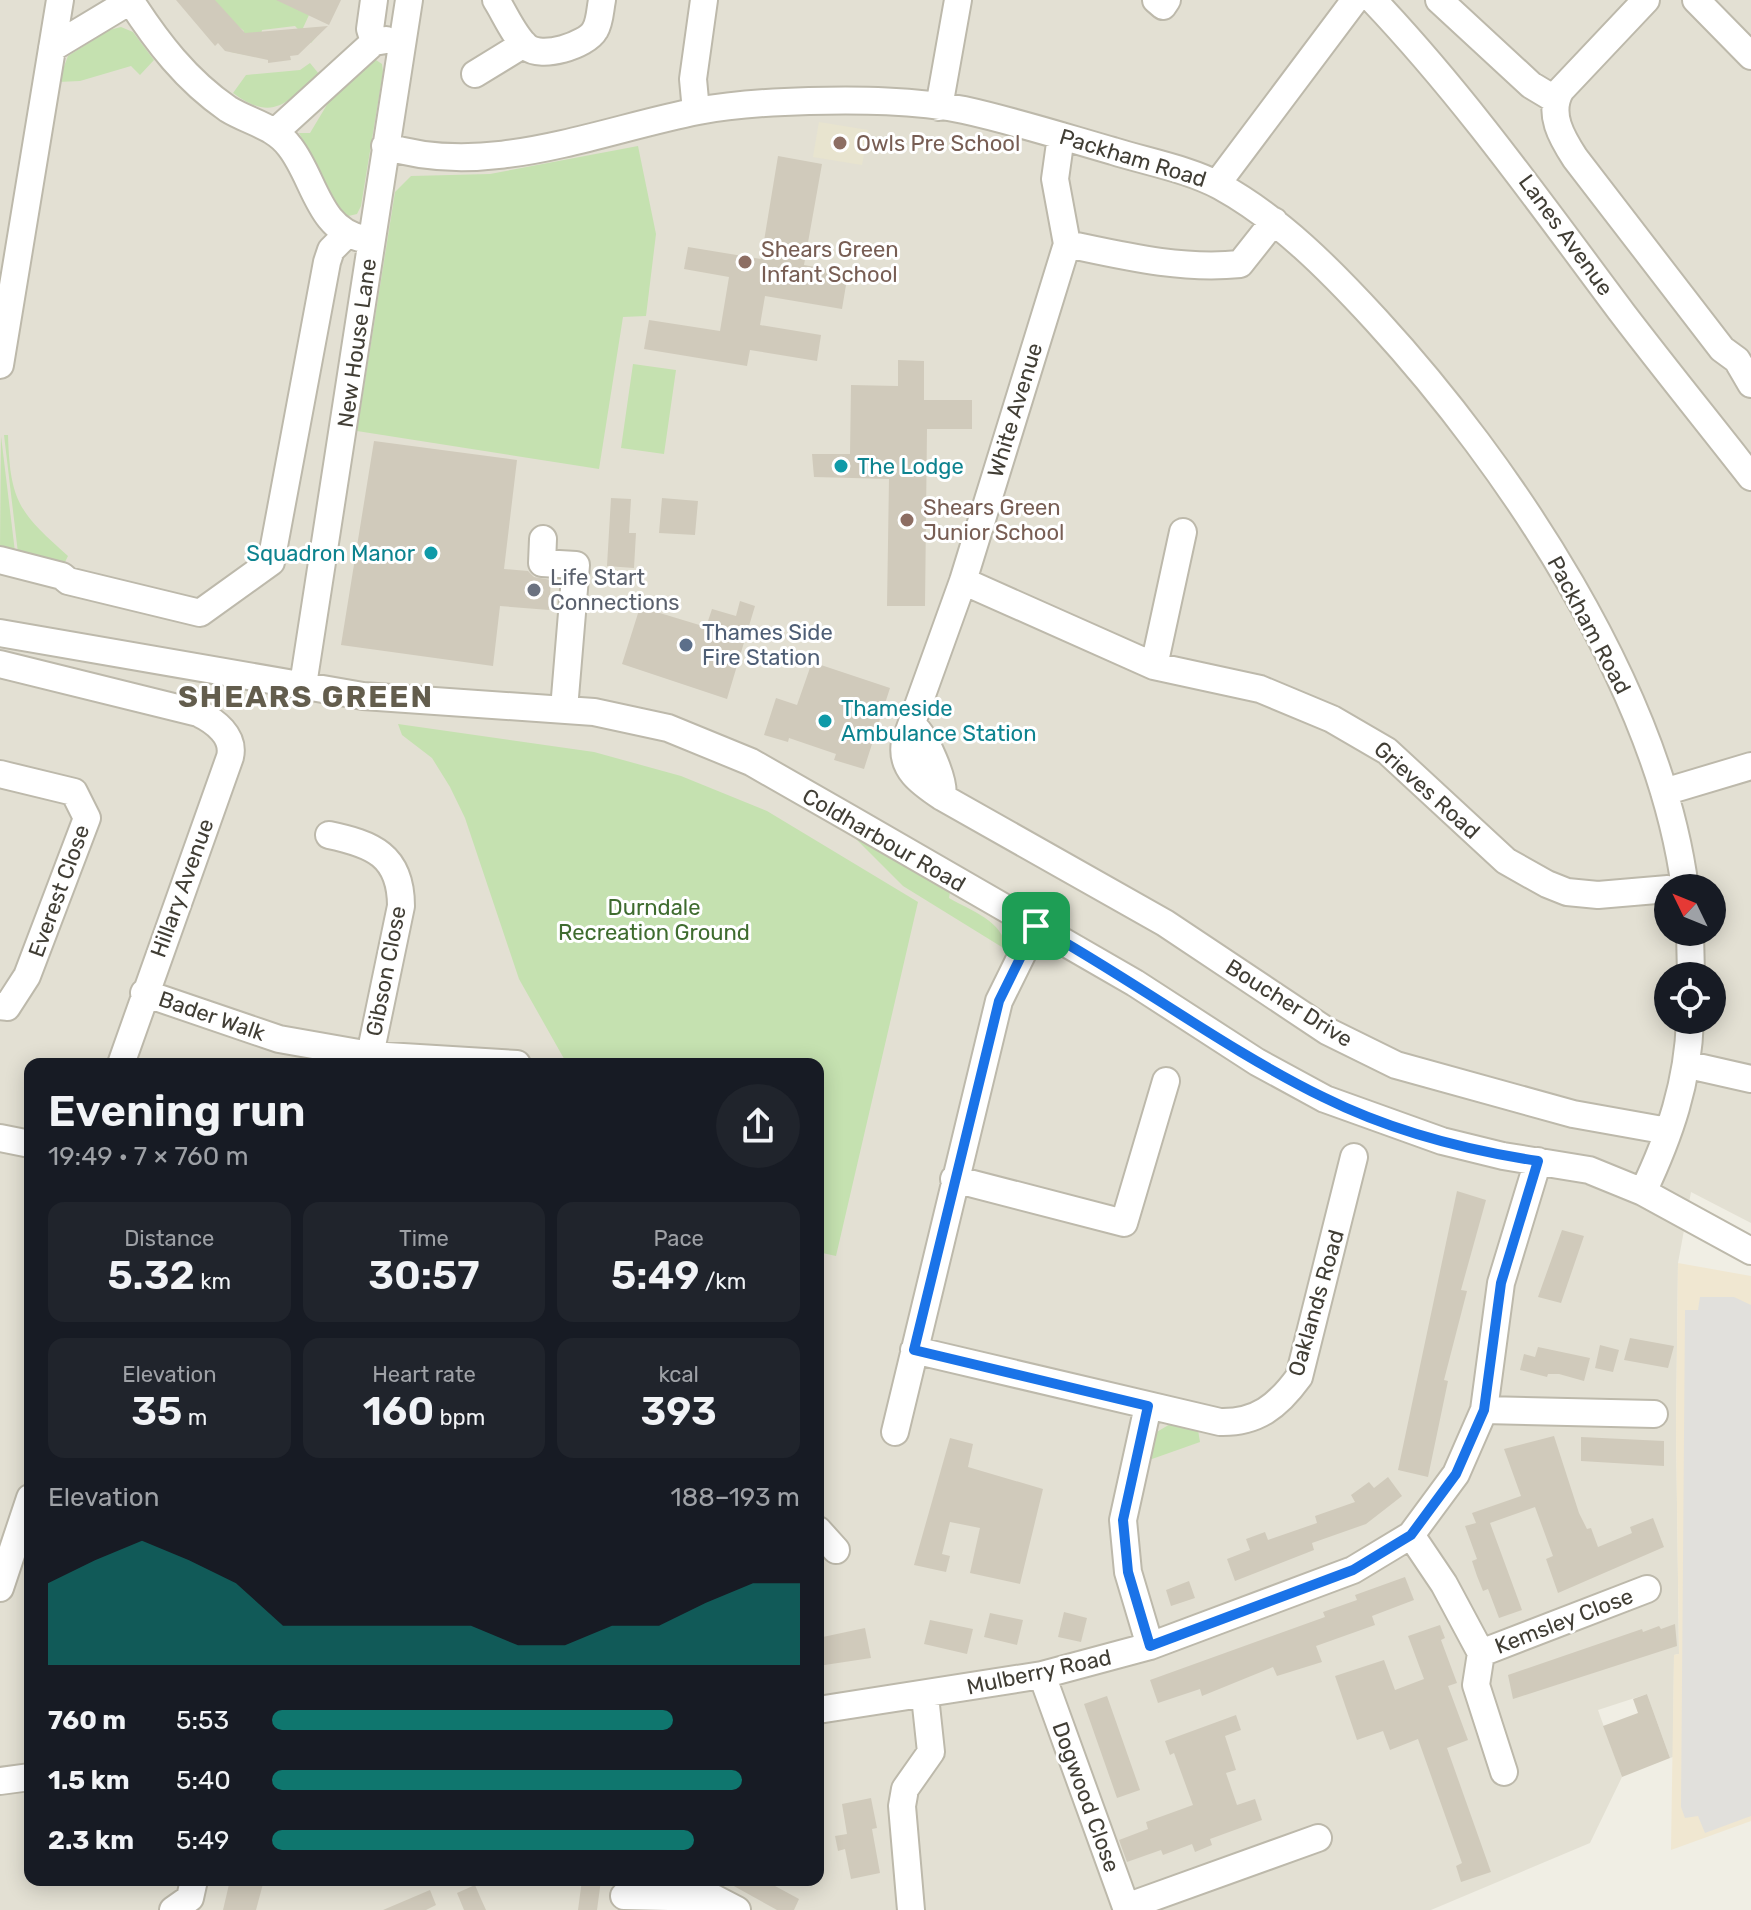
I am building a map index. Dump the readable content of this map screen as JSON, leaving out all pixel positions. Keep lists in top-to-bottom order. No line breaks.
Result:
{"streets":{"street":["Packham Road","Lanes Avenue","New House Lane","White Avenue","Grieves Road","Coldharbour Road","Hillary Avenue","Everest Close","Gibson Close","Boucher Drive","Bader Walk","Oaklands Road","Kemsley Close","Mulberry Road","Dogwood Close"]},"crossings":[["Packham Road","New House Lane"],["Packham Road","White Avenue"],["New House Lane","Coldharbour Road"],["White Avenue","Grieves Road"],["White Avenue","Boucher Drive"],["Coldharbour Road","Mulberry Road"],["Hillary Avenue","Bader Walk"],["Gibson Close","Bader Walk"],["Kemsley Close","Mulberry Road"],["Mulberry Road","Dogwood Close"]],"districts":["SHEARS GREEN"],"parks":["Durndale Recreation Ground"],"places":["Owls Pre School","Shears Green Infant School","The Lodge","Shears Green Junior School","Squadron Manor","Life Start Connections","Thames Side Fire Station","Thameside Ambulance Station"],"north":"top left","page":{"heading":["Evening run","19:49 · 7 × 760 m"],"stats":[["Distance","5.32 km"],["Time","30:57"],["Pace","5:49 /km"],["Elevation","35 m"],["Heart rate","160 bpm"],["kcal","393"]],"chart":["Elevation","188–193 m"],"list":[{"name":"760 m","note":"5:53"},{"name":"1.5 km","note":"5:40"},{"name":"2.3 km","note":"5:49"}]}}
